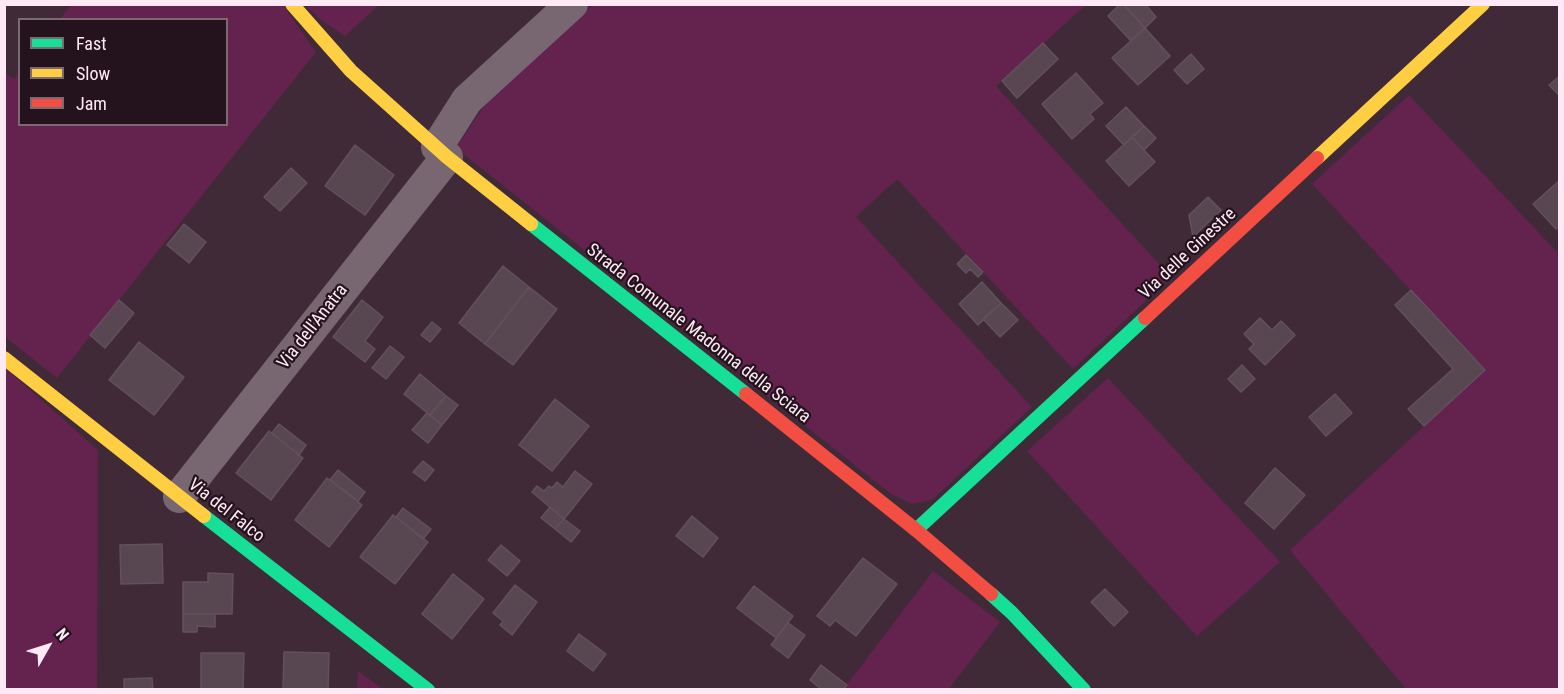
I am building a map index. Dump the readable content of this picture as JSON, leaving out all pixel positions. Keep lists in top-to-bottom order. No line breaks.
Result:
{"streets":{"street":["Via delle Ginestre","Via dell'Anatra","Strada Comunale Madonna della Sciara","Via del Falco"]},"crossings":[["Via delle Ginestre","Strada Comunale Madonna della Sciara"],["Via dell'Anatra","Strada Comunale Madonna della Sciara"],["Via dell'Anatra","Via del Falco"]],"legend":["Fast","Slow","Jam"],"north":"top right"}
